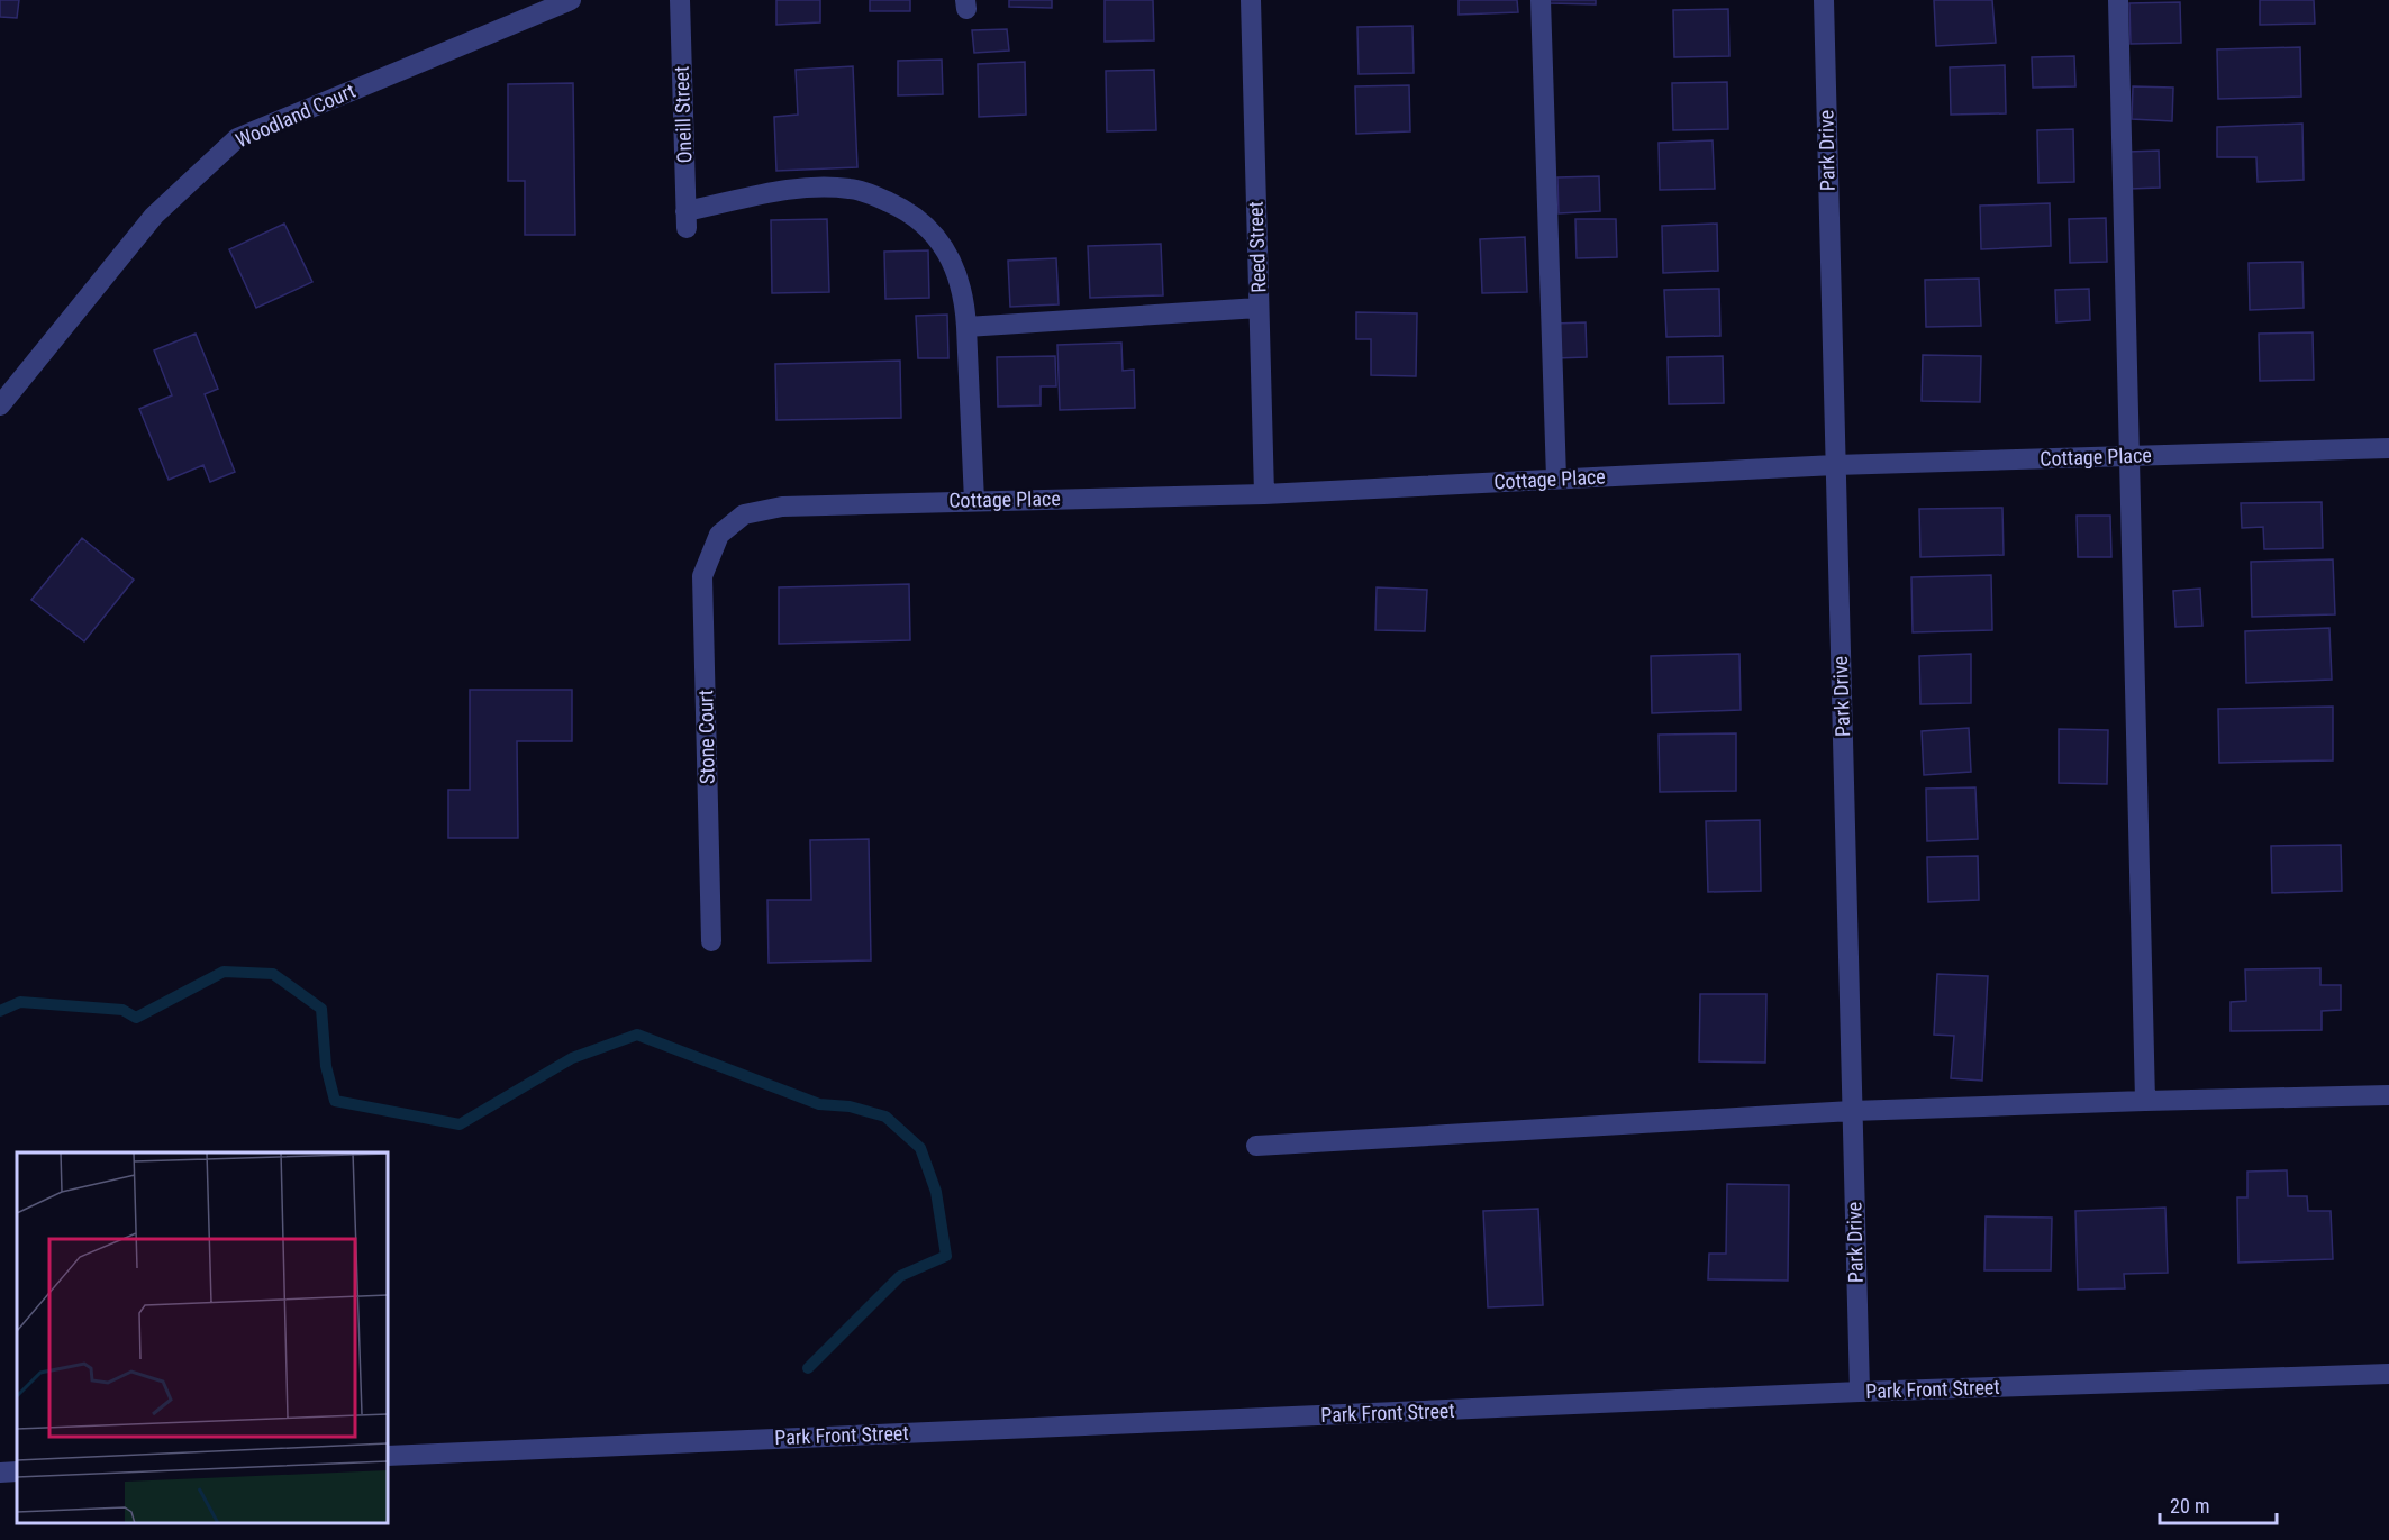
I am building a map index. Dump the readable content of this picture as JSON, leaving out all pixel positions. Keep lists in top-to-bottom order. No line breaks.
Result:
{"streets":{"street":["Oneill Street","Woodland Court","Park Drive","Reed Street","Cottage Place","Stone Court","Park Front Street"]},"crossings":[["Park Drive","Cottage Place"],["Park Drive","Park Front Street"],["Reed Street","Cottage Place"],["Cottage Place","Stone Court"]],"scale_bar":"20 m"}
